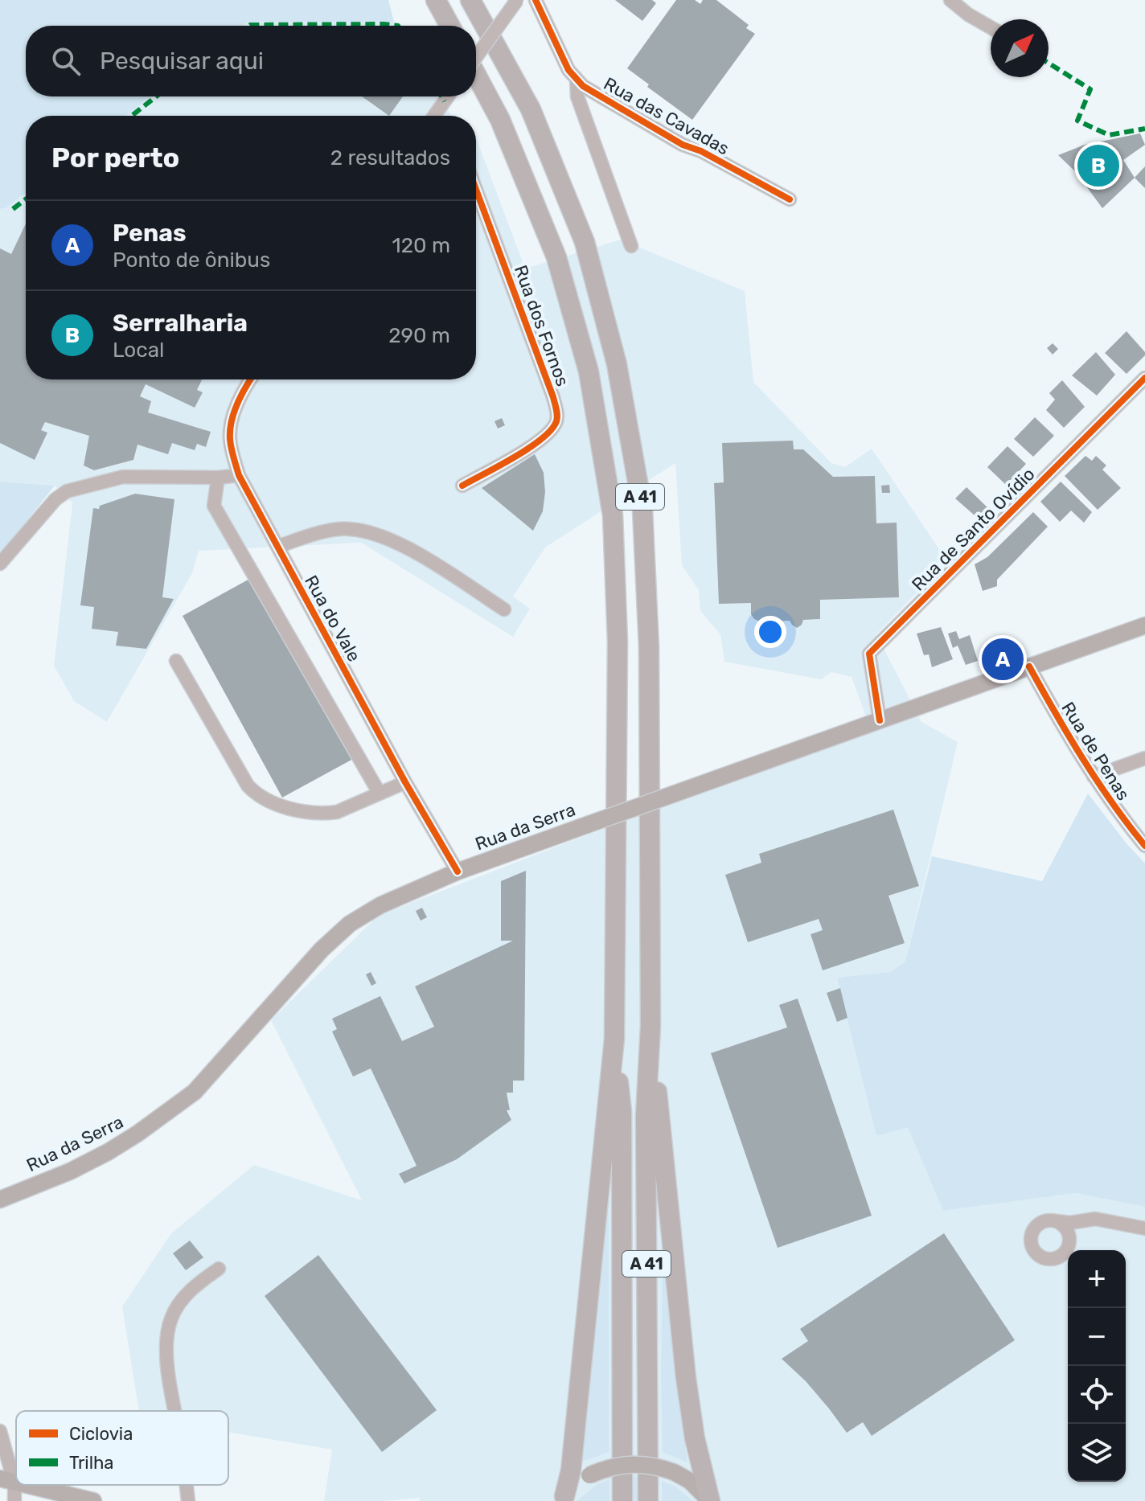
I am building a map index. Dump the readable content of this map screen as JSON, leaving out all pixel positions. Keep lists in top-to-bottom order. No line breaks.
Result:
{"streets":{"highway":["A 41"],"main road":["Rua da Serra"],"street":["Rua das Cavadas","Rua dos Fornos","Rua de Santo Ovídio","Rua do Vale","Rua de Penas"]},"crossings":[["Rua de Santo Ovídio","Rua da Serra"],["Rua do Vale","Rua da Serra"],["Rua de Penas","Rua da Serra"]],"legend":["Ciclovia","Trilha"],"north":"top right","page":{"search":"Pesquisar aqui","heading":["Por perto","2 resultados"],"pins":["B","A"],"list":[{"mark":"A","name":"Penas","note":"Ponto de ônibus","value":"120 m"},{"mark":"B","name":"Serralharia","note":"Local","value":"290 m"}],"map_buttons":["+","−"]}}
